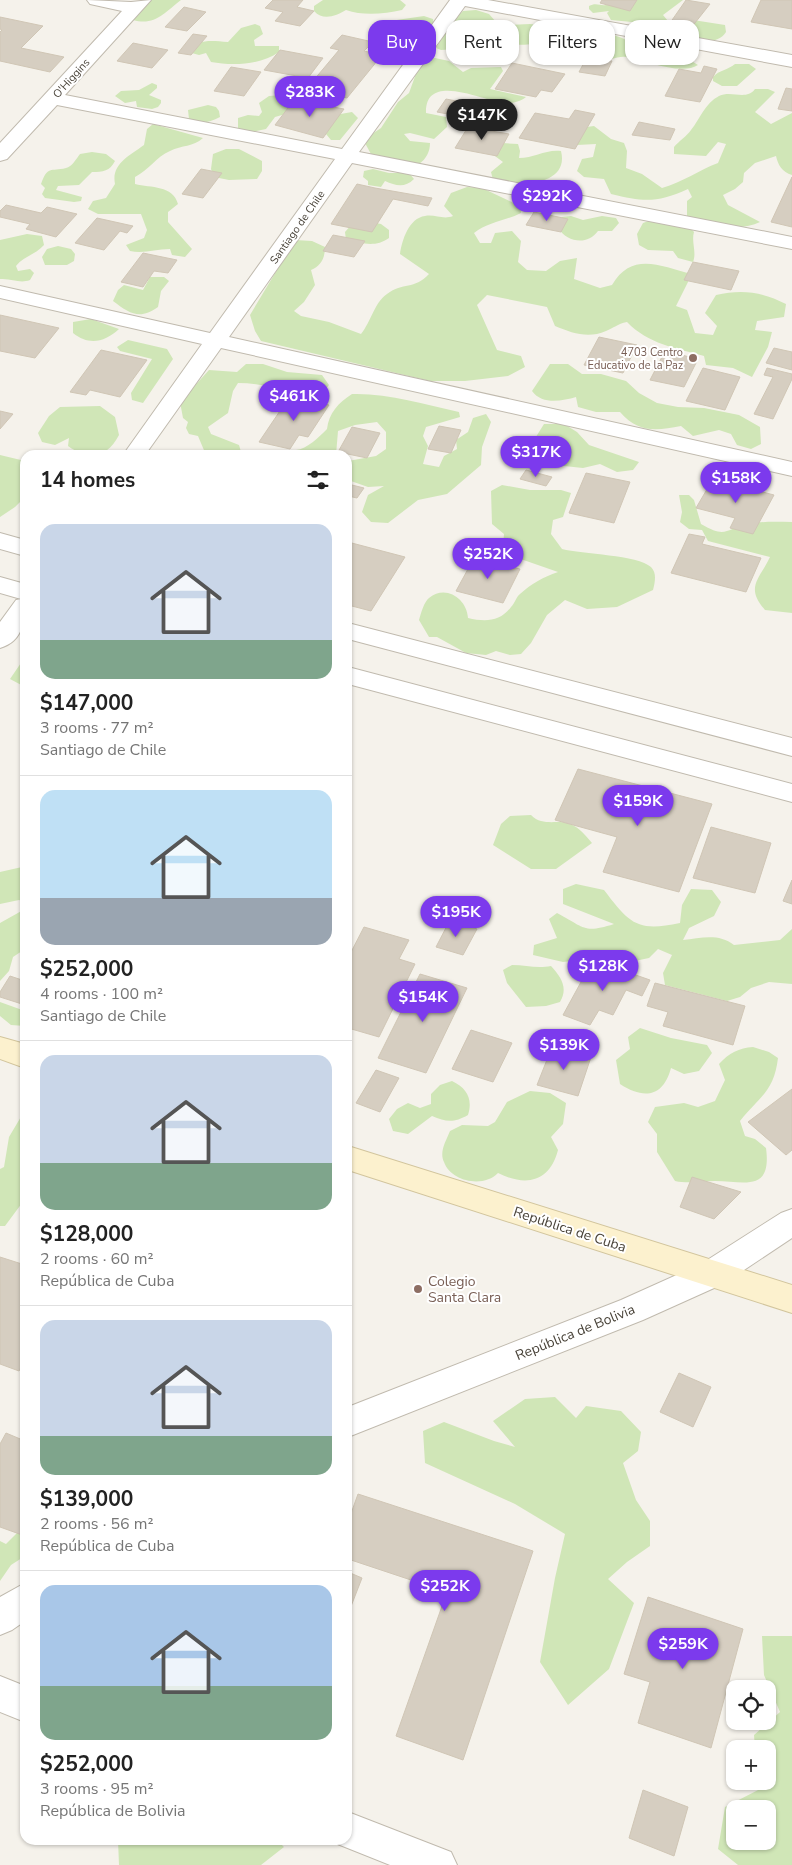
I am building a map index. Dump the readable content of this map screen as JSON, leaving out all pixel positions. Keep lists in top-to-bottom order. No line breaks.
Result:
{"streets":{"main road":["República de Cuba"],"street":["O'Higgins","Santiago de Chile","República de Bolivia"]},"crossings":[["República de Cuba","República de Bolivia"]],"places":["4703 Centro Educativo de la Paz","Colegio Santa Clara"],"page":{"chip":["Buy","Rent","Filters","New"],"price":["$283K","$147K","$292K","$461K","$317K","$158K","$252K","$159K","$195K","$128K","$154K","$139K","$252K","$259K"],"heading":"14 homes","list":[{"name":"$147,000","note":"3 rooms · 77 m² · Santiago de Chile"},{"name":"$252,000","note":"4 rooms · 100 m² · Santiago de Chile"},{"name":"$128,000","note":"2 rooms · 60 m² · República de Cuba"},{"name":"$139,000","note":"2 rooms · 56 m² · República de Cuba"},{"name":"$252,000","note":"3 rooms · 95 m² · República de Bolivia"}],"map_buttons":["+","−"]}}
